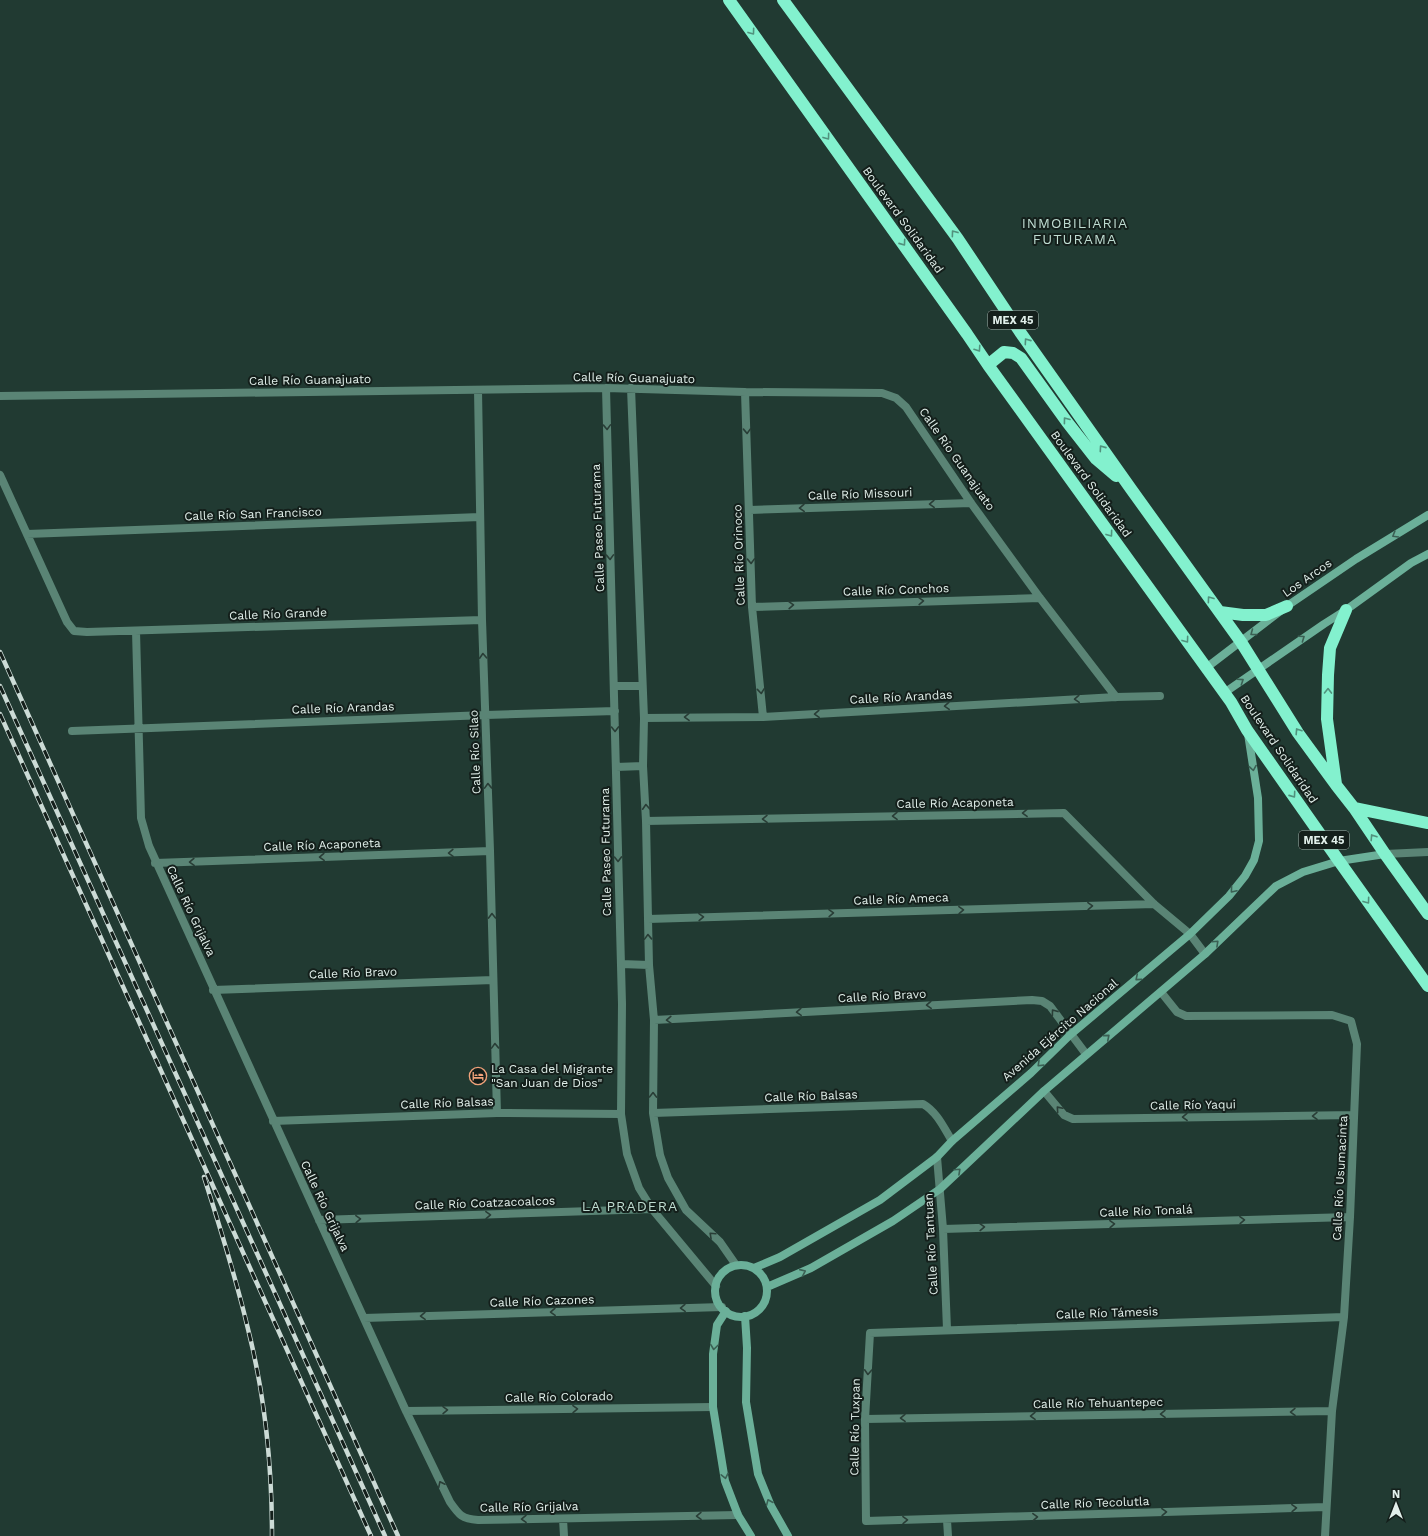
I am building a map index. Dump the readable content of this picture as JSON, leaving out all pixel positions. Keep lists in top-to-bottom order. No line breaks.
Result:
{"streets":{"highway":["Boulevard Solidaridad","MEX 45"],"main road":["Los Arcos","Avenida Ejército Nacional"],"street":["Calle Río Guanajuato","Calle Río Missouri","Calle Río San Francisco","Calle Paseo Futurama","Calle Río Orinoco","Calle Río Conchos","Calle Río Grande","Calle Río Arandas","Calle Río Silao","Calle Río Acaponeta","Calle Río Ameca","Calle Río Grijalva","Calle Río Bravo","Calle Río Balsas","Calle Río Yaqui","Calle Río Usumacinta","Calle Río Coatzacoalcos","Calle Río Tonalá","Calle Río Tantuan","Calle Río Cazones","Calle Río Támesis","Calle Río Colorado","Calle Río Tehuantepec","Calle Río Tuxpan","Calle Río Tecolutla"]},"crossings":[["Boulevard Solidaridad","Los Arcos"],["Boulevard Solidaridad","Avenida Ejército Nacional"],["Calle Río Guanajuato","Calle Río Missouri"],["Calle Río Guanajuato","Calle Paseo Futurama"],["Calle Río Guanajuato","Calle Río Orinoco"],["Calle Río Guanajuato","Calle Río Conchos"],["Calle Río Guanajuato","Calle Río Arandas"],["Calle Río Guanajuato","Calle Río Silao"],["Calle Río Missouri","Calle Río Orinoco"],["Calle Río San Francisco","Calle Río Grande"],["Calle Río San Francisco","Calle Río Silao"],["Calle Paseo Futurama","Calle Río Arandas"],["Calle Paseo Futurama","Avenida Ejército Nacional"],["Calle Paseo Futurama","Calle Río Balsas"],["Calle Paseo Futurama","Calle Río Coatzacoalcos"],["Calle Paseo Futurama","Calle Río Cazones"],["Calle Río Orinoco","Calle Río Conchos"],["Calle Río Orinoco","Calle Río Arandas"],["Calle Río Grande","Calle Río Silao"],["Calle Río Grande","Calle Río Grijalva"],["Calle Río Arandas","Calle Río Silao"],["Calle Río Arandas","Calle Río Grijalva"],["Calle Río Silao","Calle Río Acaponeta"],["Calle Río Silao","Calle Río Bravo"],["Calle Río Silao","Calle Río Balsas"],["Calle Río Acaponeta","Calle Río Ameca"],["Calle Río Acaponeta","Calle Río Grijalva"],["Calle Río Acaponeta","Avenida Ejército Nacional"],["Calle Río Grijalva","Calle Río Bravo"],["Calle Río Grijalva","Calle Río Balsas"],["Calle Río Grijalva","Calle Río Coatzacoalcos"],["Calle Río Grijalva","Calle Río Cazones"],["Calle Río Grijalva","Calle Río Colorado"],["Calle Río Bravo","Avenida Ejército Nacional"],["Avenida Ejército Nacional","Calle Río Balsas"],["Avenida Ejército Nacional","Calle Río Tantuan"],["Avenida Ejército Nacional","Calle Río Cazones"],["Calle Río Yaqui","Calle Río Usumacinta"],["Calle Río Usumacinta","Calle Río Tonalá"],["Calle Río Usumacinta","Calle Río Támesis"],["Calle Río Usumacinta","Calle Río Tehuantepec"],["Calle Río Usumacinta","Calle Río Tecolutla"],["Calle Río Tonalá","Calle Río Tantuan"],["Calle Río Tantuan","Calle Río Támesis"],["Calle Río Támesis","Calle Río Tuxpan"],["Calle Río Tehuantepec","Calle Río Tuxpan"],["Calle Río Tuxpan","Calle Río Tecolutla"]],"one_way":["Calle Río Missouri","Calle Río Orinoco","Calle Río Conchos","Calle Río Arandas","Calle Río Silao","Calle Río Acaponeta","Calle Río Ameca","Calle Río Bravo","Calle Río Yaqui","Calle Río Coatzacoalcos","Calle Río Tonalá","Calle Río Cazones","Calle Río Colorado","Calle Río Tehuantepec","Calle Río Tuxpan","Calle Río Tecolutla"],"districts":["INMOBILIARIA FUTURAMA","LA PRADERA"],"places":{"hotel":["La Casa del Migrante \"San Juan de Dios\""]},"north":"top"}
